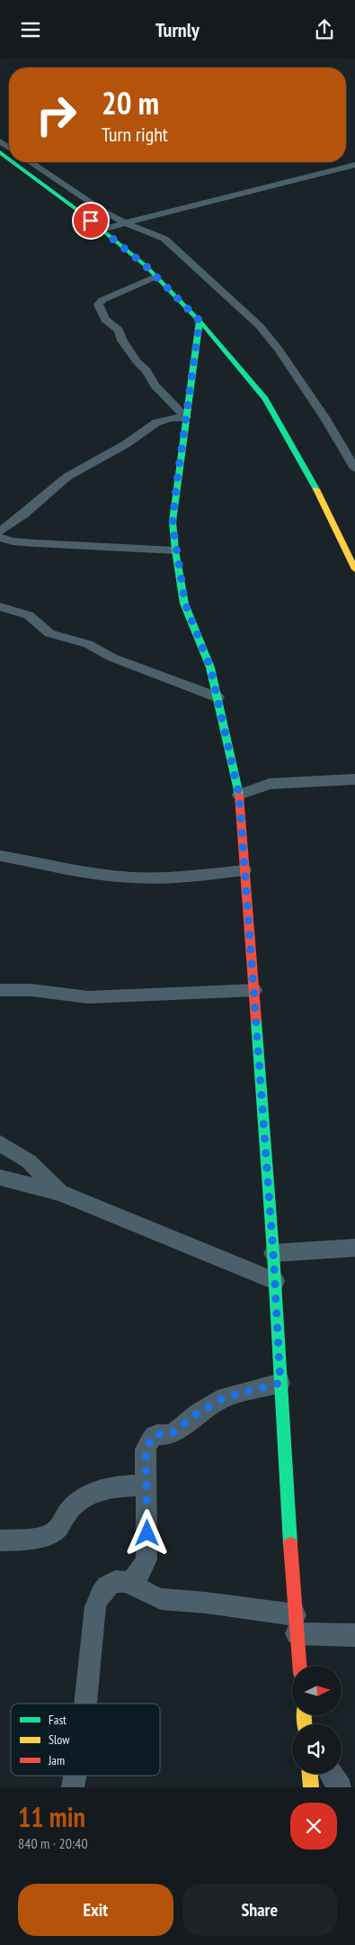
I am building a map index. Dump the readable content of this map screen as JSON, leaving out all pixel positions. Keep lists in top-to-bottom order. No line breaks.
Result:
{"legend":["Fast","Slow","Jam"],"north":"right","page":{"header":"Turnly","turn":["20 m","Turn right"],"heading":["11 min","840 m · 20:40"],"buttons":["Exit","Share"]}}
